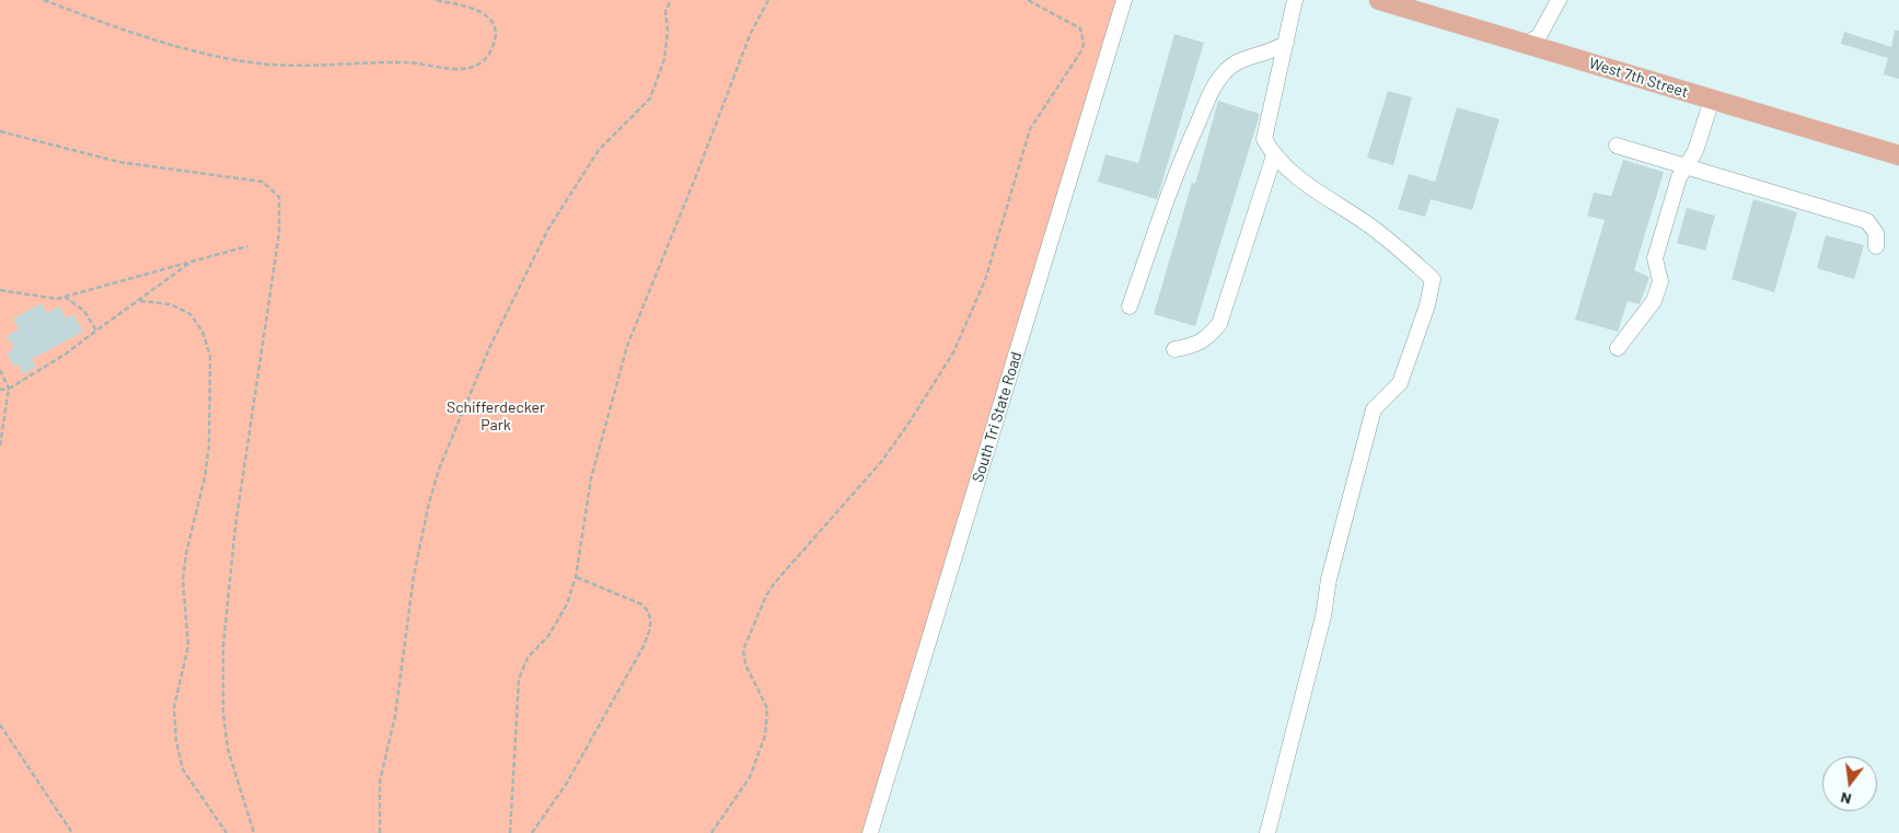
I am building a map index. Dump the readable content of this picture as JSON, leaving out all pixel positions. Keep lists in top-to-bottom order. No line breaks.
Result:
{"streets":{"main road":["West 7th Street"],"street":["South Tri State Road"]},"parks":["Schifferdecker Park"],"north":"bottom"}
